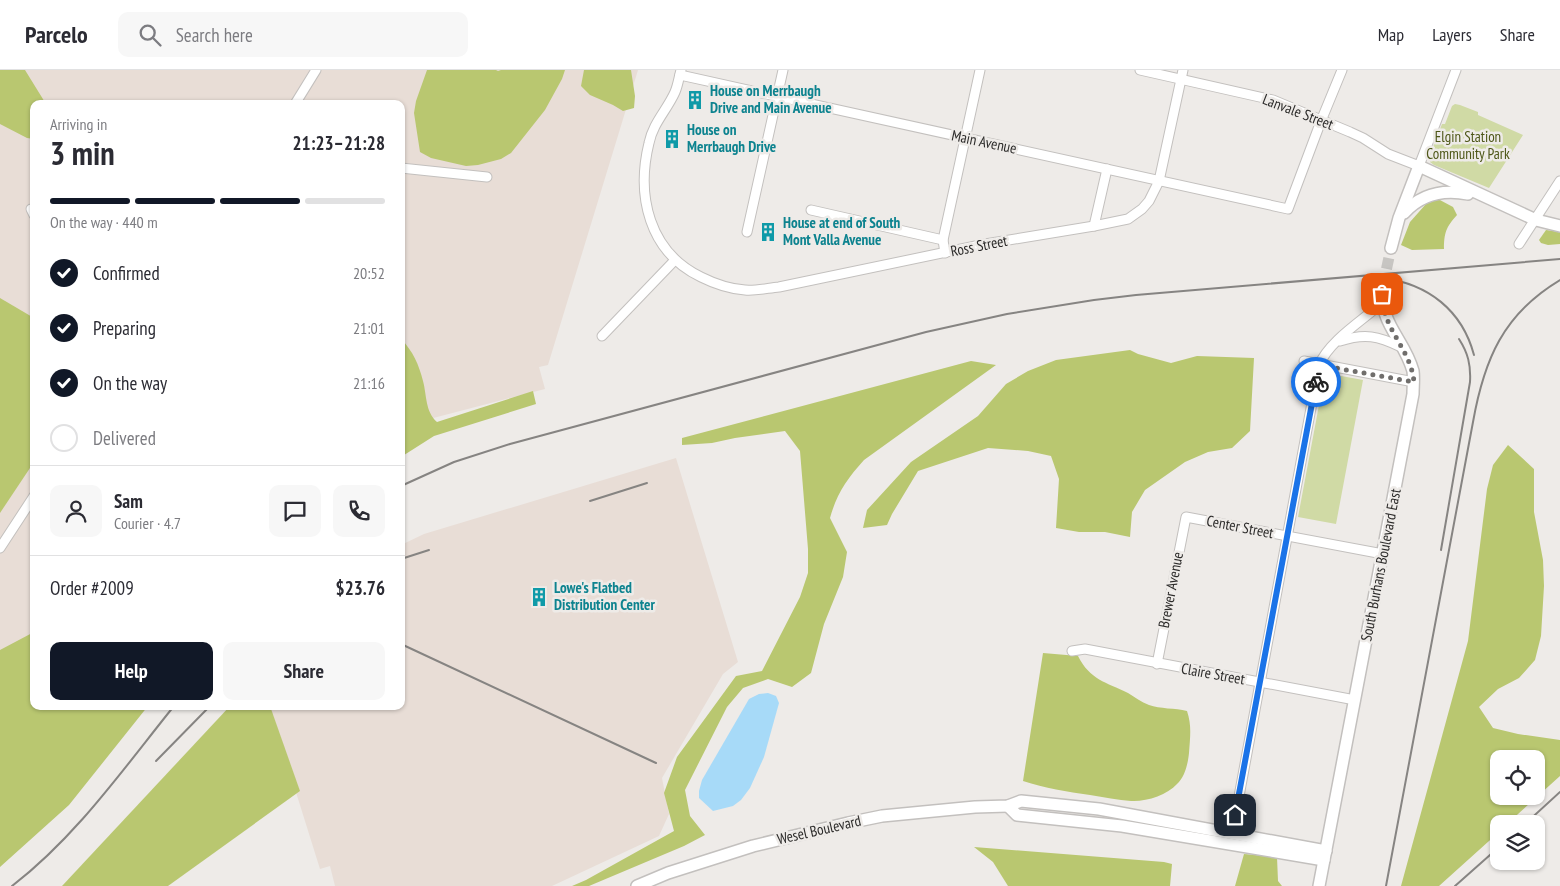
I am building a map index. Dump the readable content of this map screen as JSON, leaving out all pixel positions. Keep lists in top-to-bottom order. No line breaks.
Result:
{"streets":{"main road":["South Burhans Boulevard East","Wesel Boulevard"],"street":["Lanvale Street","Main Avenue","Ross Street","Center Street","Brewer Avenue","Claire Street"]},"crossings":[["Lanvale Street","Main Avenue"],["Lanvale Street","Ross Street"],["Main Avenue","Ross Street"],["Center Street","South Burhans Boulevard East"],["Center Street","Brewer Avenue"],["South Burhans Boulevard East","Claire Street"],["South Burhans Boulevard East","Wesel Boulevard"],["Brewer Avenue","Claire Street"]],"parks":["Elgin Station Community Park"],"places":{"building":["House on Merrbaugh Drive and Main Avenue","House on Merrbaugh Drive","House at end of South Mont Valla Avenue","Lowe's Flatbed Distribution Center"]},"page":{"header":"Parcelo","search":"Search here","nav":["Map","Layers","Share"],"heading":["3 min","Arriving in","21:23–21:28"],"panel":["Sam","Courier · 4.7","Order #2009","$23.76"],"bar":"On the way · 440 m","list":[["Confirmed","20:52"],["Preparing","21:01"],["On the way","21:16"],"Delivered"],"buttons":["Help","Share"]}}
